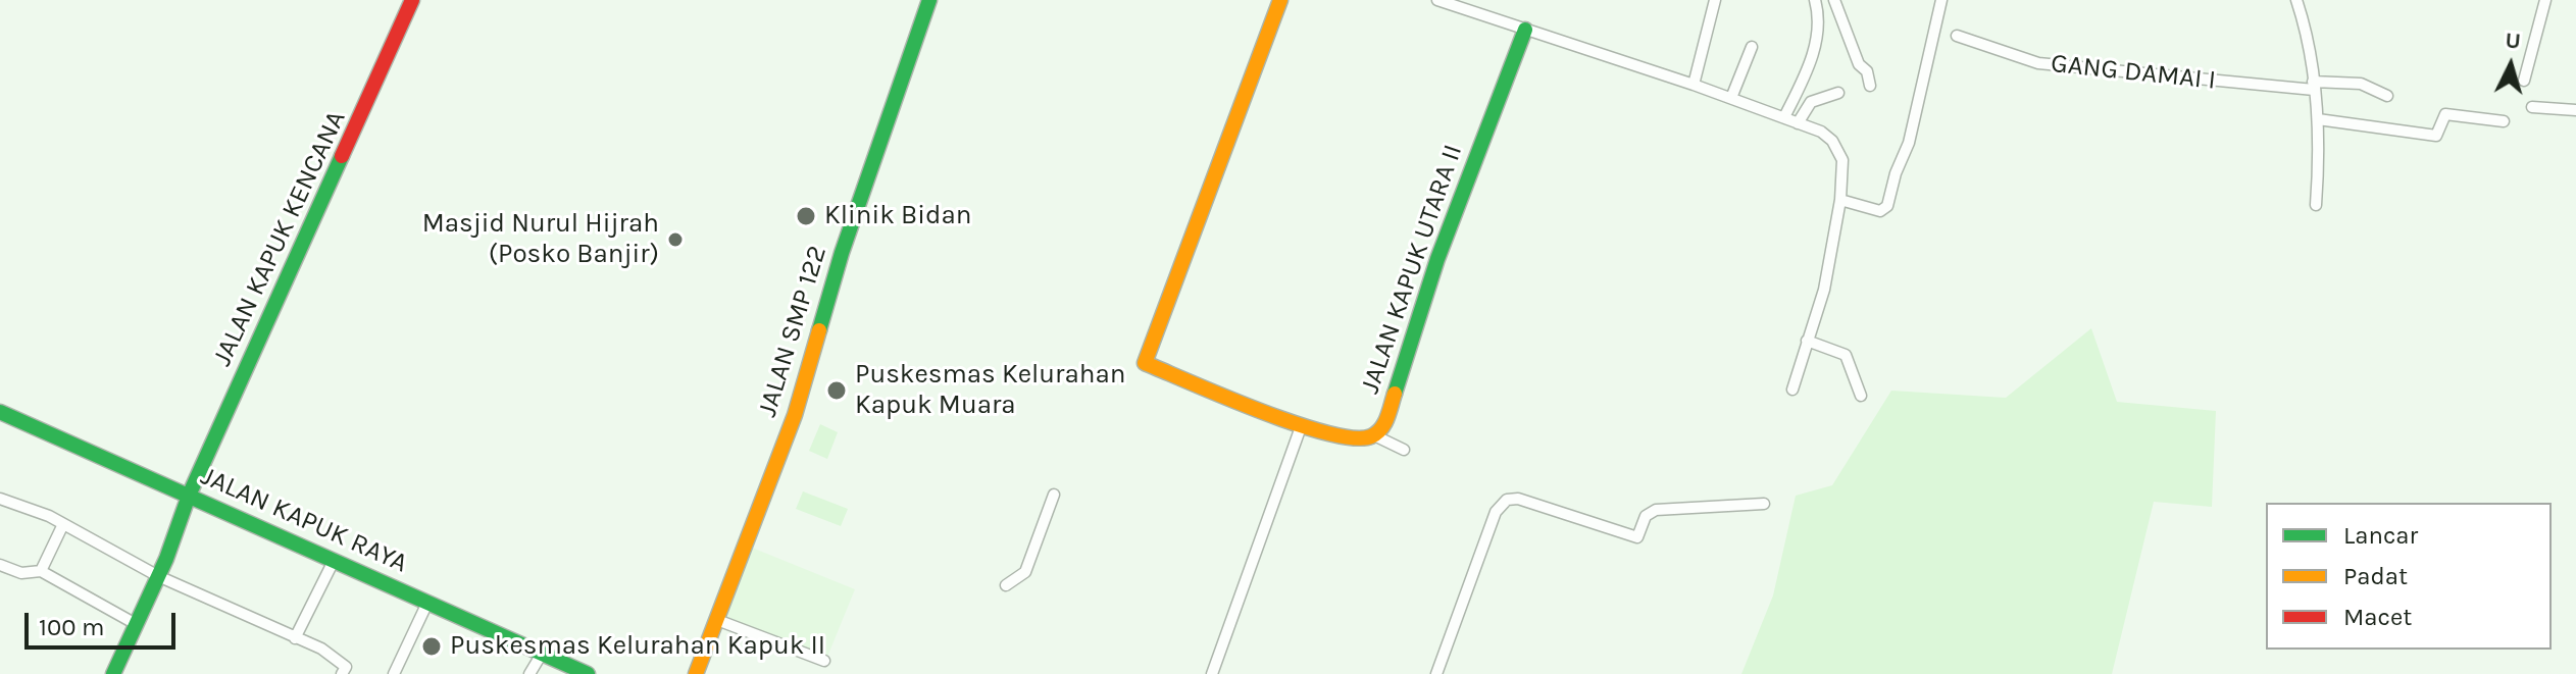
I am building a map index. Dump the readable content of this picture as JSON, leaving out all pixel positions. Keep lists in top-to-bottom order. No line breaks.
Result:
{"streets":{"street":["GANG DAMAI I","JALAN KAPUK KENCANA","JALAN KAPUK UTARA II","JALAN SMP 122","JALAN KAPUK RAYA"]},"crossings":[["JALAN KAPUK KENCANA","JALAN KAPUK RAYA"]],"places":["Klinik Bidan","Masjid Nurul Hijrah (Posko Banjir)","Puskesmas Kelurahan Kapuk Muara","Puskesmas Kelurahan Kapuk II"],"legend":["Lancar","Padat","Macet"],"scale_bar":"100 m","north":"top"}
